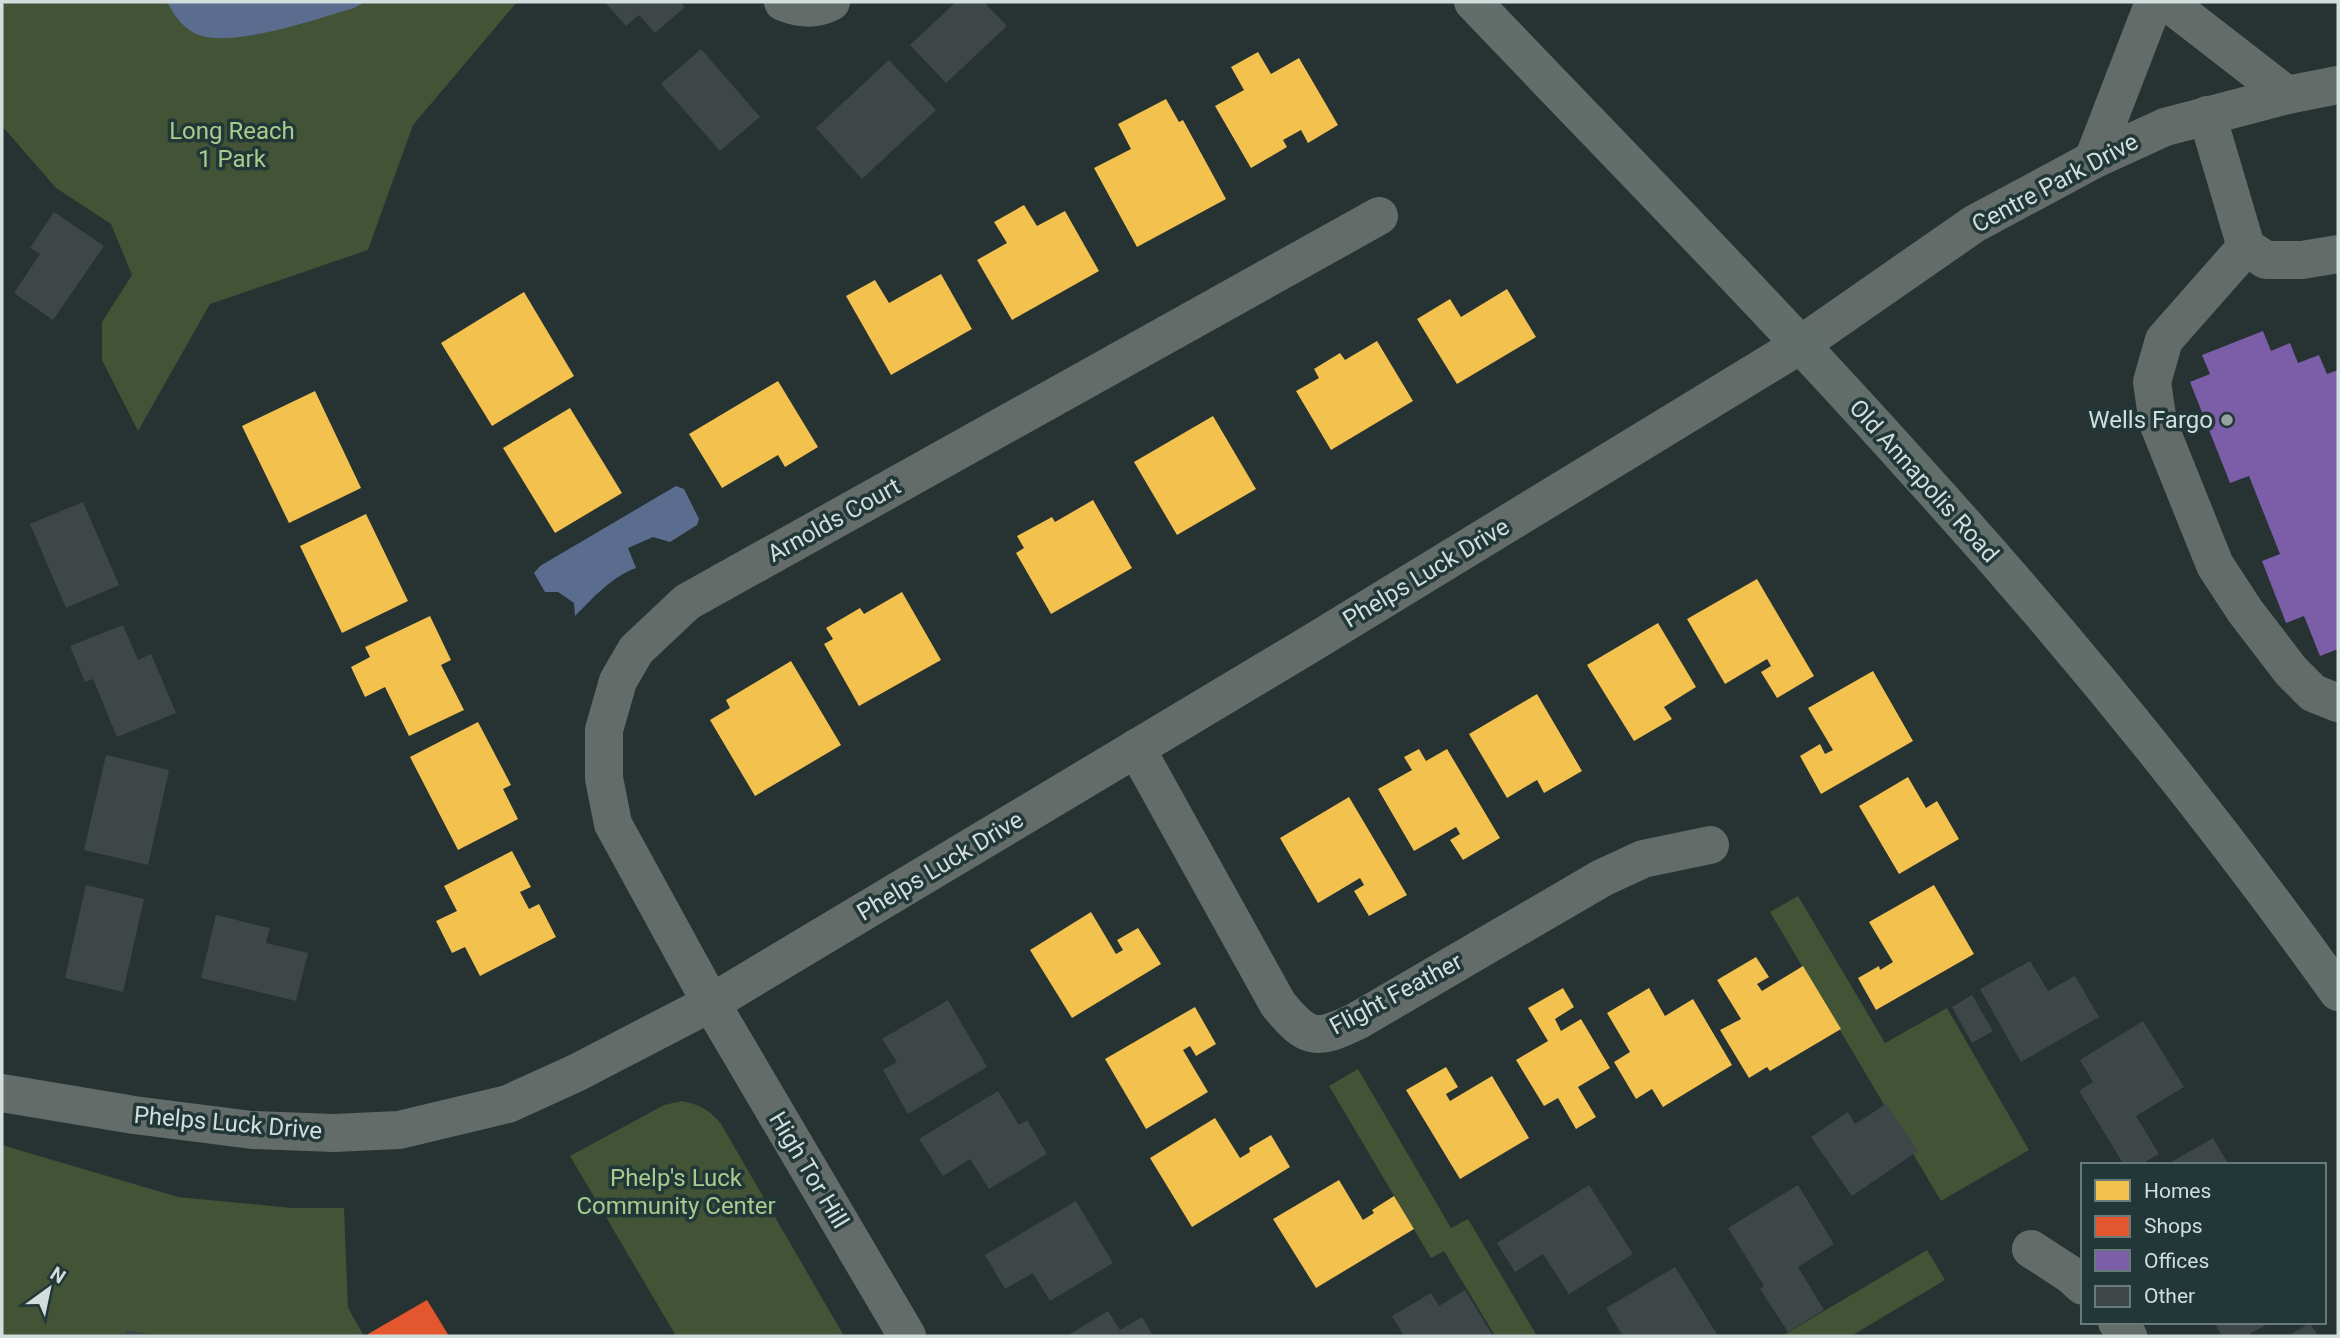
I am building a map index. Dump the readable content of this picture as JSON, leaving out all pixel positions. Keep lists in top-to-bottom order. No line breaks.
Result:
{"streets":{"main road":["Old Annapolis Road"],"street":["Centre Park Drive","Arnolds Court","Phelps Luck Drive","Flight Feather","High Tor Hill"]},"crossings":[["Centre Park Drive","Old Annapolis Road"],["Centre Park Drive","Phelps Luck Drive"],["Old Annapolis Road","Phelps Luck Drive"],["Arnolds Court","Phelps Luck Drive"],["Arnolds Court","High Tor Hill"],["Phelps Luck Drive","Flight Feather"],["Phelps Luck Drive","High Tor Hill"]],"parks":["Long Reach 1 Park","Phelp's Luck Community Center"],"places":["Wells Fargo"],"legend":["Homes","Shops","Offices","Other"],"north":"top right"}
